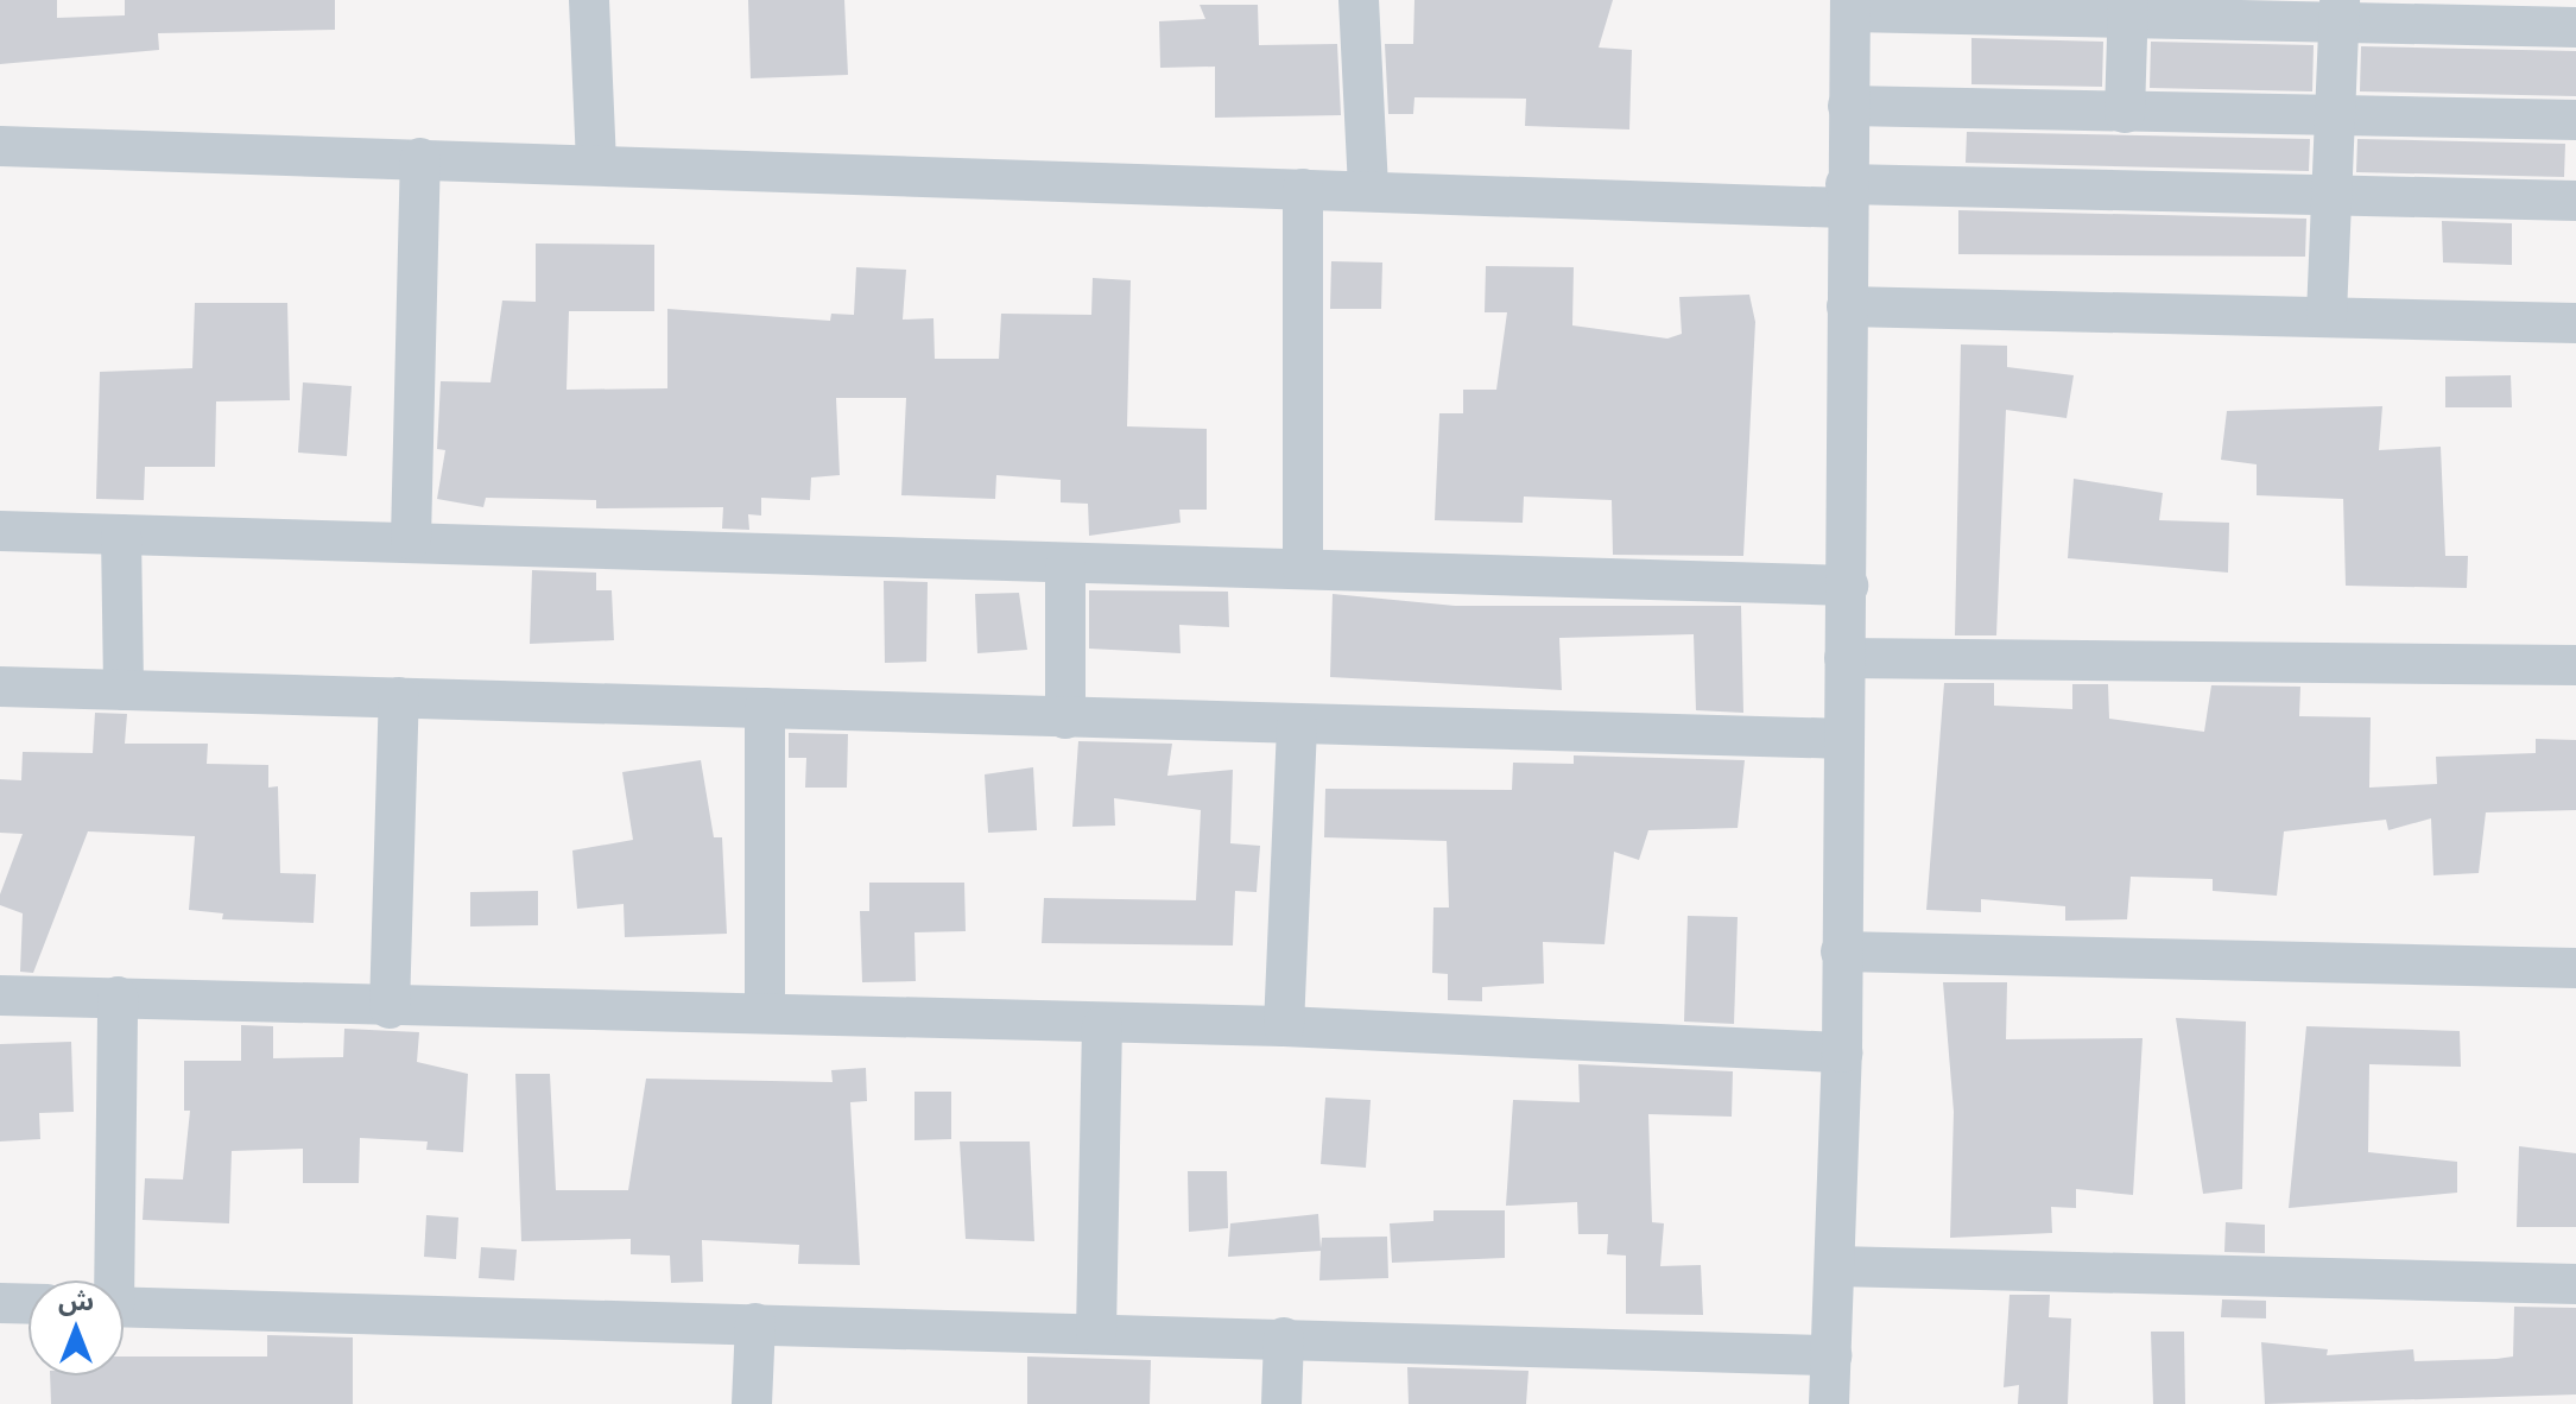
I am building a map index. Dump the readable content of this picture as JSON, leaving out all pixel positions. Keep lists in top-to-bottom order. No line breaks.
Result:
{"north":"top"}
